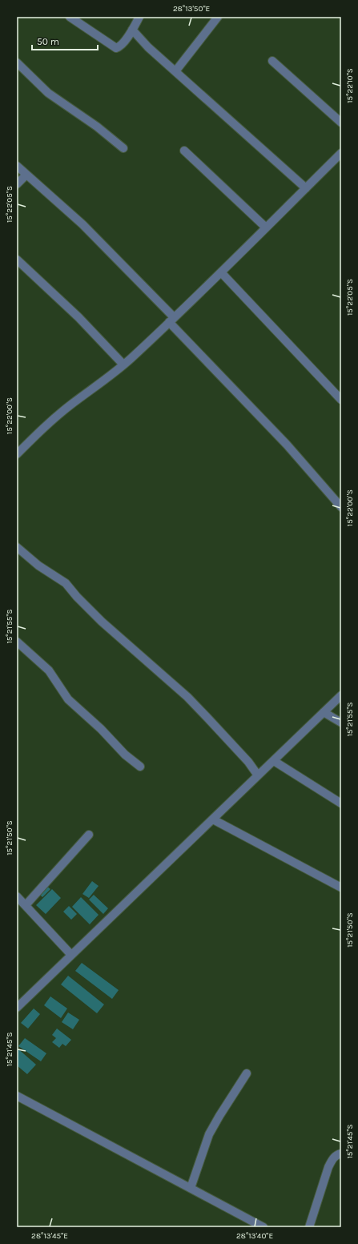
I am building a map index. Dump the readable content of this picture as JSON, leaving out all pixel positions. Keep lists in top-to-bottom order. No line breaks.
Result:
{"scale_bar":"50 m","coordinates":["28°13'50\"E","15°22'10\"S","15°22'05\"S","15°22'00\"S","15°21'55\"S","15°21'50\"S","15°21'45\"S","28°13'45\"E","28°13'40\"E"]}
